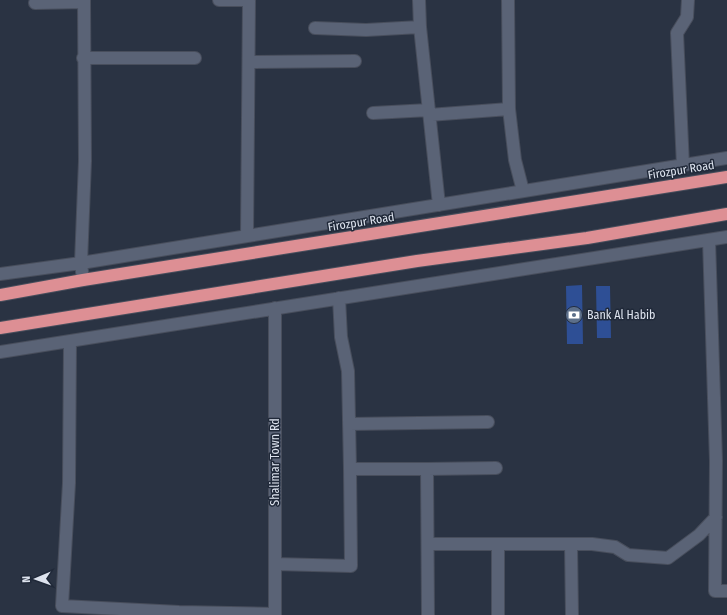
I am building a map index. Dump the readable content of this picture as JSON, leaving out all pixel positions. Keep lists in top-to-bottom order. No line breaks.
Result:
{"streets":{"highway":["Firozpur Road"],"street":["Shalimar Town Rd"]},"places":{"bank":["Bank Al Habib"]},"north":"left"}
